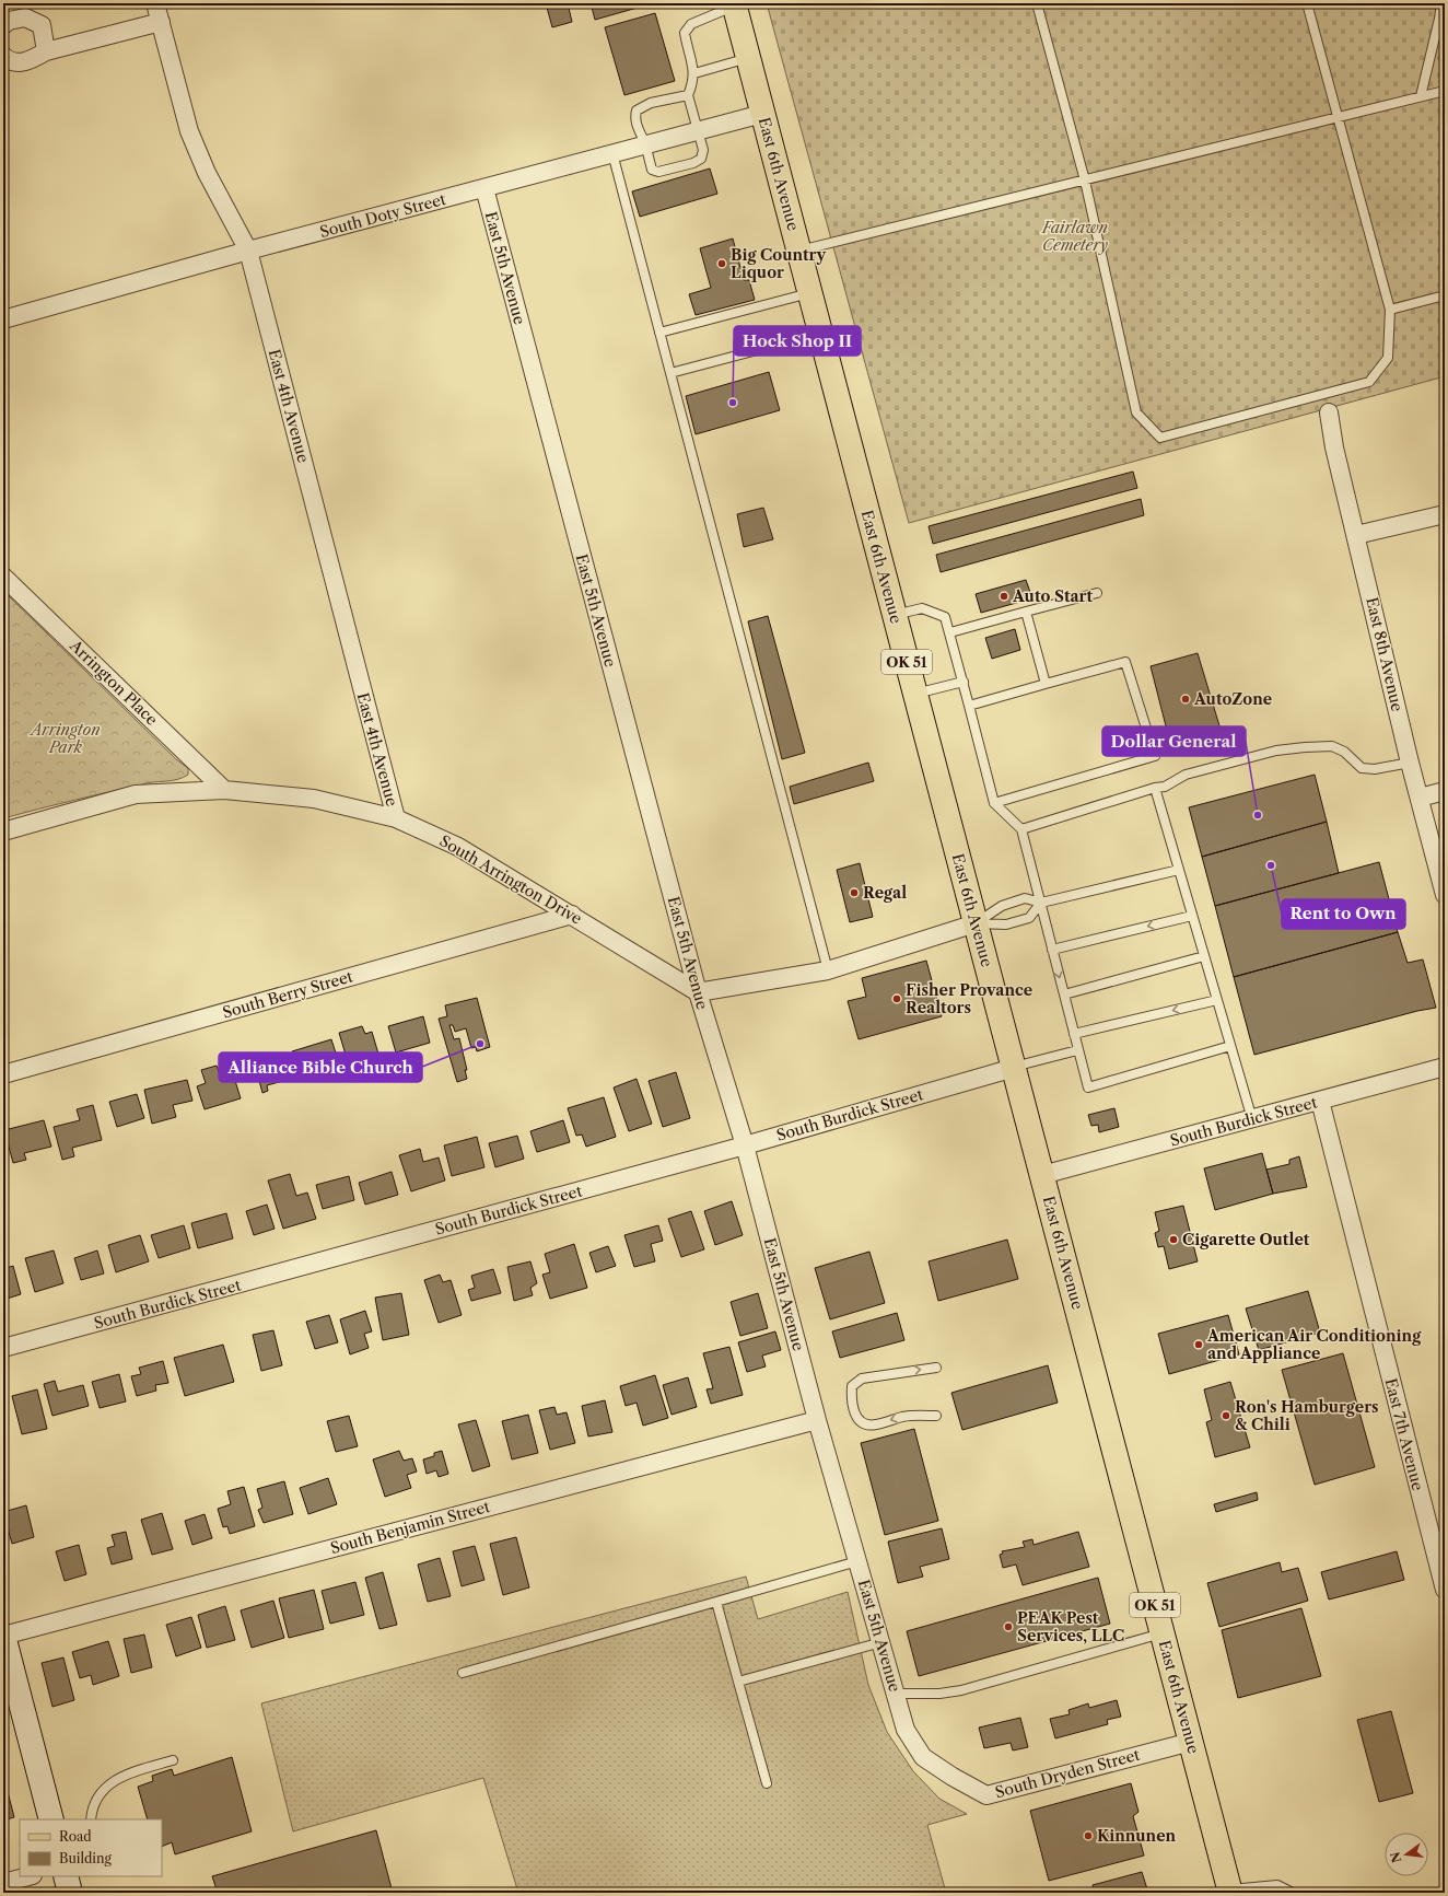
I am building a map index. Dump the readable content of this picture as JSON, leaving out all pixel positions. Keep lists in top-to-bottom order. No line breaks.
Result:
{"streets":{"main road":["East 6th Avenue","OK 51"],"street":["South Doty Street","East 5th Avenue","East 4th Avenue","East 8th Avenue","Arrington Place","South Arrington Drive","South Berry Street","South Burdick Street","East 7th Avenue","South Benjamin Street","South Dryden Street"]},"crossings":[["East 6th Avenue","South Doty Street"],["East 6th Avenue","South Burdick Street"],["East 6th Avenue","South Dryden Street"],["South Doty Street","East 5th Avenue"],["South Doty Street","East 4th Avenue"],["East 5th Avenue","South Arrington Drive"],["East 5th Avenue","South Burdick Street"],["East 5th Avenue","South Benjamin Street"],["East 5th Avenue","South Dryden Street"],["East 4th Avenue","South Arrington Drive"],["Arrington Place","South Arrington Drive"],["South Arrington Drive","South Berry Street"],["South Burdick Street","East 7th Avenue"]],"parks":["Fairlawn Cemetery","Arrington Park"],"places":["Big Country Liquor","Hock Shop II","Auto Start","AutoZone","Dollar General","Rent to Own","Regal","Fisher Provance Realtors","Alliance Bible Church","Cigarette Outlet","American Air Conditioning and Appliance","Ron's Hamburgers & Chili","PEAK Pest Services, LLC","Kinnunen"],"legend":["Road","Building"],"north":"left"}
